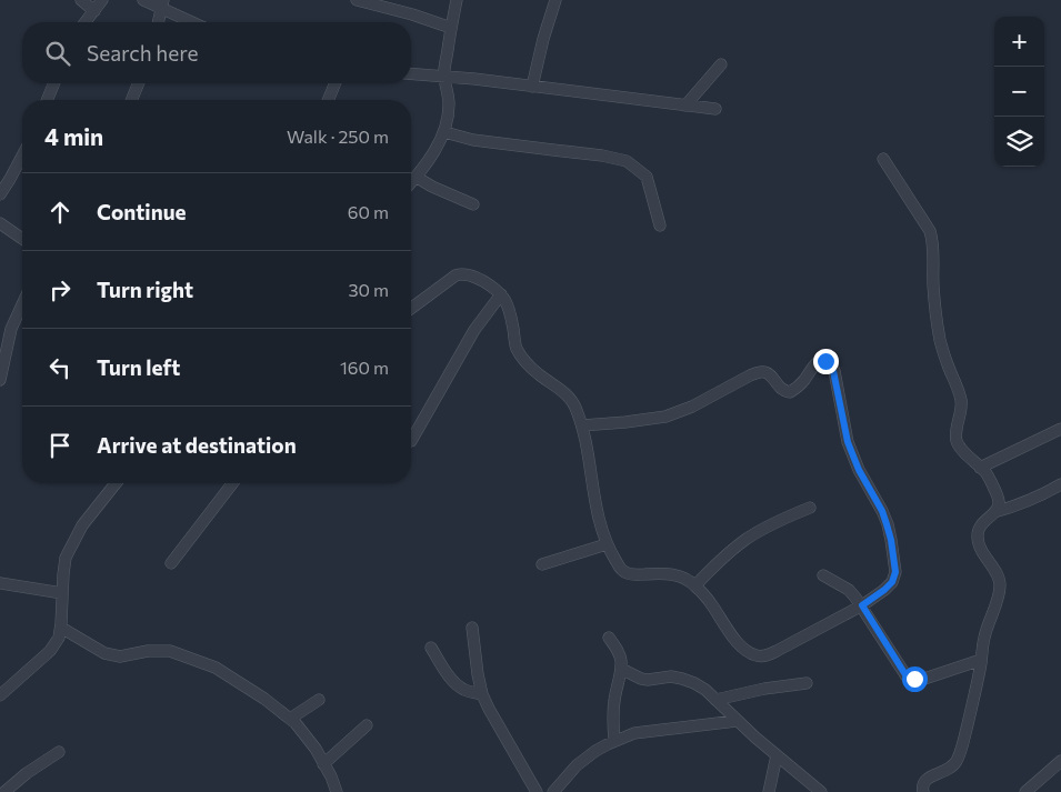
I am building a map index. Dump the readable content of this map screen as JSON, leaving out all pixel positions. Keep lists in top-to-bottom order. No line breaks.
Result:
{"page":{"map_buttons":["+","−"],"search":"Search here","heading":["4 min","Walk · 250 m"],"list":[["Continue","60 m"],["Turn right","30 m"],["Turn left","160 m"],"Arrive at destination"]}}
